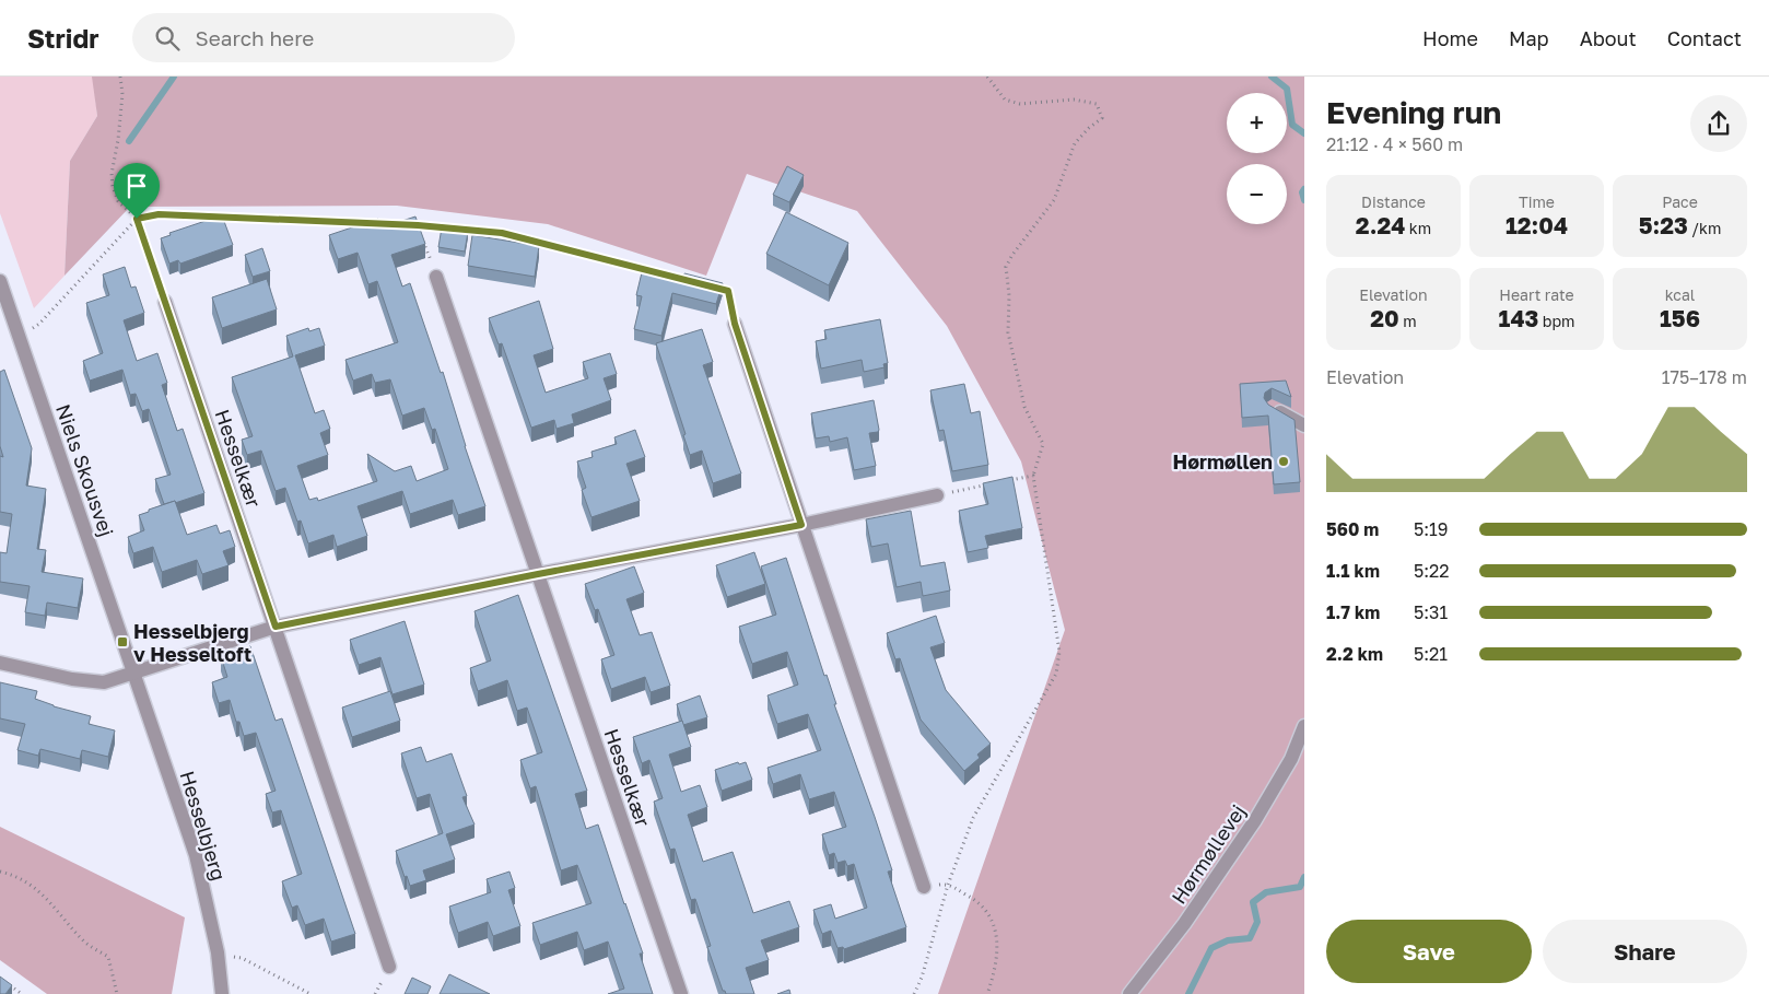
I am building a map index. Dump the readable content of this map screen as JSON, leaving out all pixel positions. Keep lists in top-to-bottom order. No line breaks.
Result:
{"streets":{"street":["Hesselkær","Niels Skousvej","Hesselbjerg","Hørmøllevej"]},"crossings":[["Niels Skousvej","Hesselbjerg"]],"places":{"other":["Hørmøllen"],"transit":["Hesselbjerg v Hesseltoft"]},"page":{"header":"Stridr","search":"Search here","nav":["Home","Map","About","Contact"],"heading":["Evening run","21:12 · 4 × 560 m"],"map_buttons":["+","−"],"stats":[["Distance","2.24 km"],["Time","12:04"],["Pace","5:23 /km"],["Elevation","20 m"],["Heart rate","143 bpm"],["kcal","156"]],"chart":["Elevation","175–178 m"],"list":[{"name":"560 m","note":"5:19"},{"name":"1.1 km","note":"5:22"},{"name":"1.7 km","note":"5:31"},{"name":"2.2 km","note":"5:21"}],"buttons":["Save","Share"]}}
